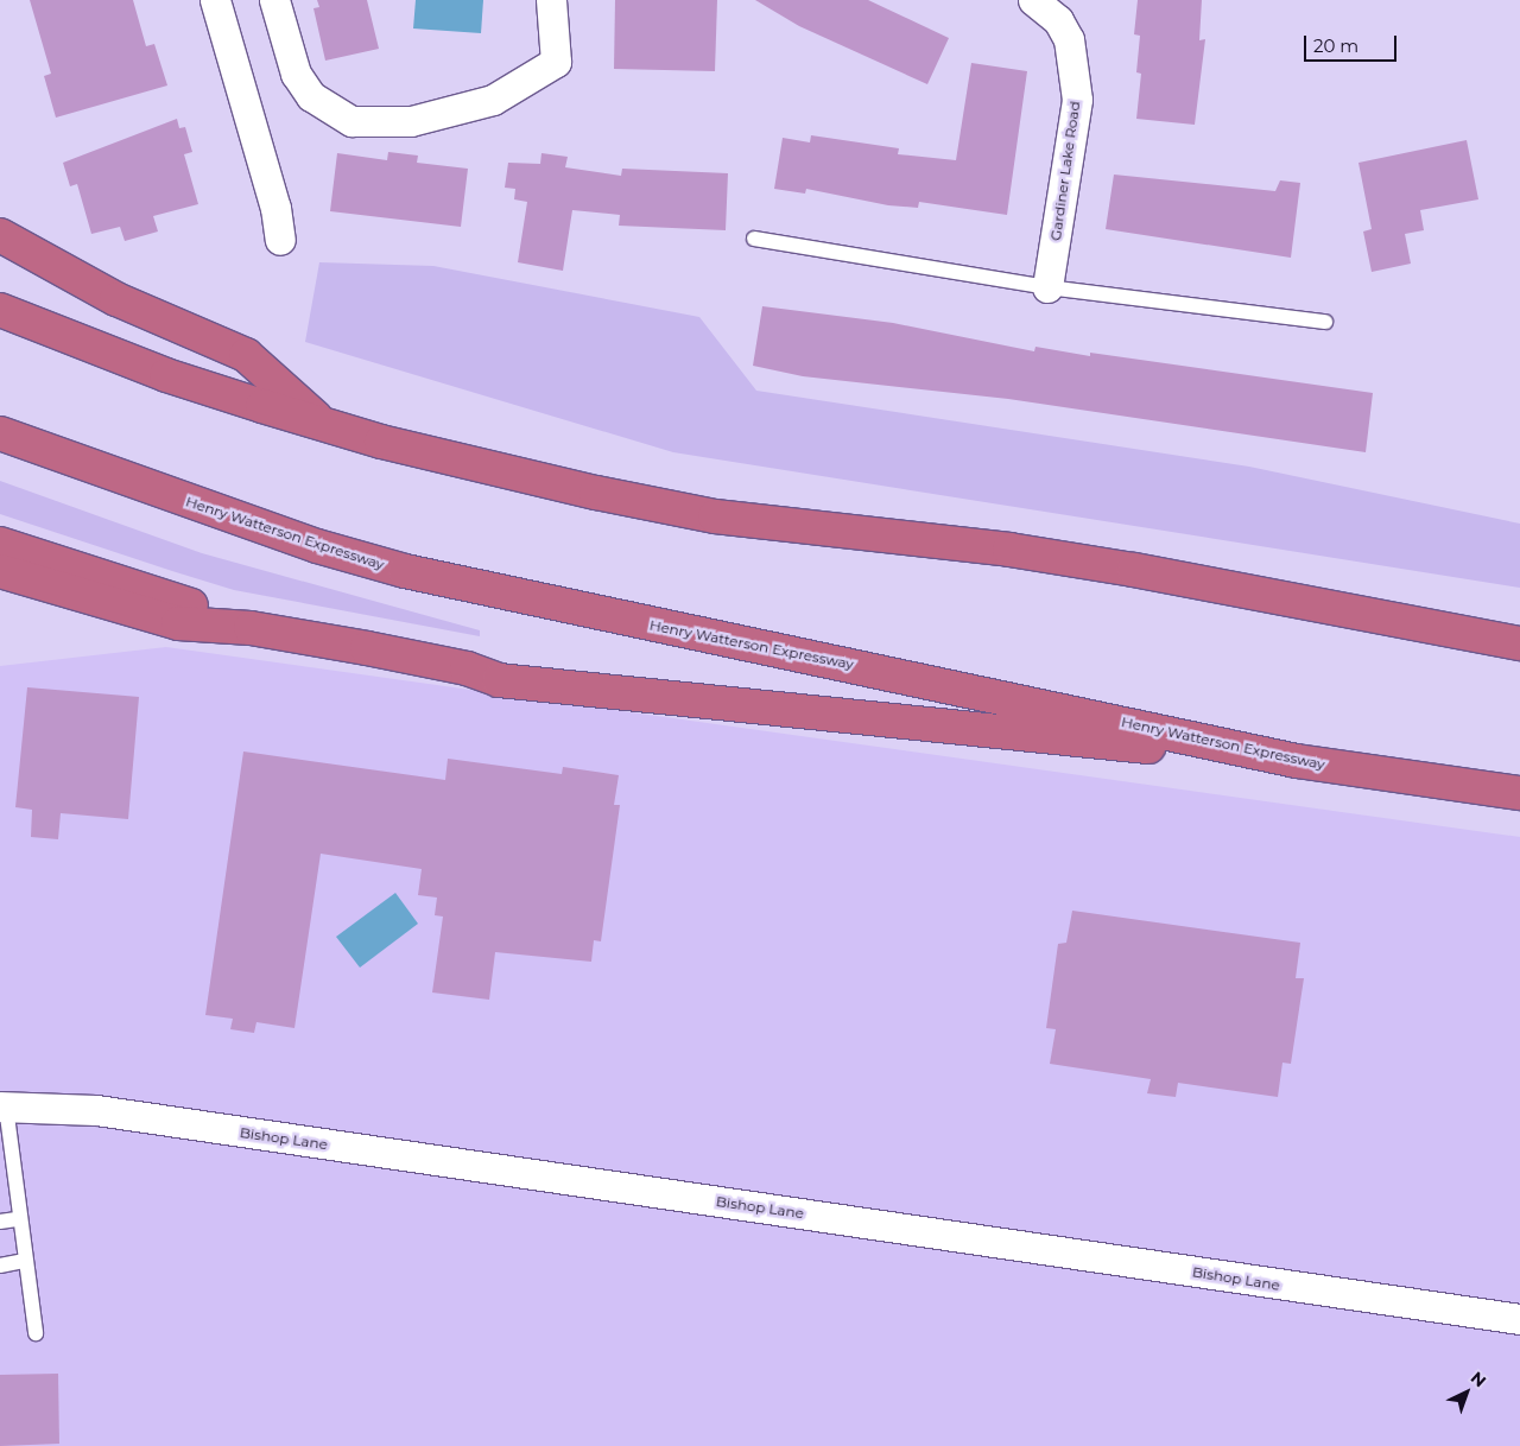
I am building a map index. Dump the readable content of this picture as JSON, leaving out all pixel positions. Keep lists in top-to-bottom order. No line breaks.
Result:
{"streets":{"highway":["Henry Watterson Expressway"],"street":["Gardiner Lake Road","Bishop Lane"]},"scale_bar":"20 m","north":"top right"}
